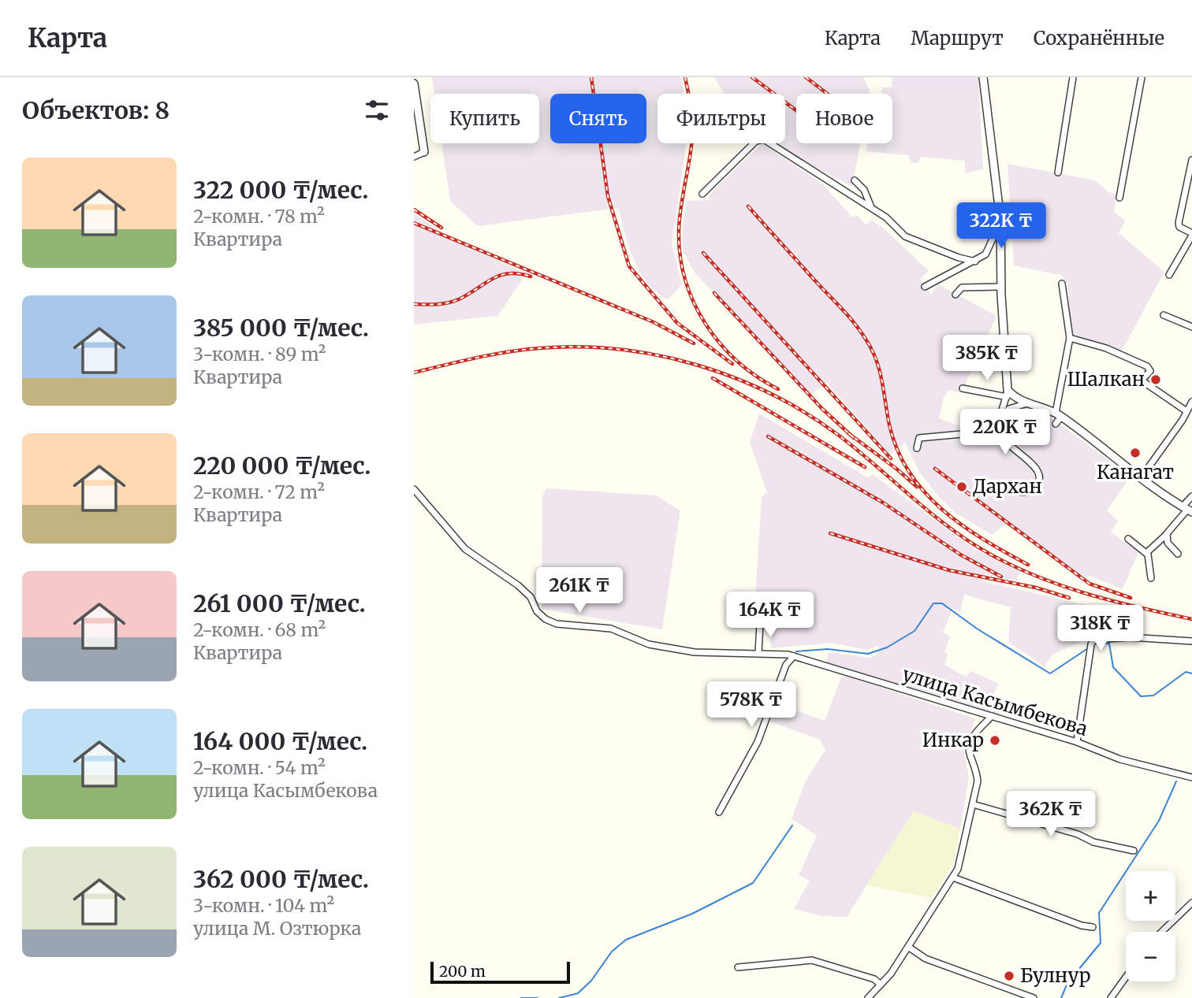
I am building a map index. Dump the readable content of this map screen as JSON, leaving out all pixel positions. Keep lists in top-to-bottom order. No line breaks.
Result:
{"streets":{"street":["улица Касымбекова"]},"places":["Шалкан","Канагат","Дархан","Инкар","Булнур"],"scale_bar":"200 m","page":{"header":"Карта","nav":["Карта","Маршрут","Сохранённые"],"heading":"Объектов: 8","chip":["Купить","Снять","Фильтры","Новое"],"list":[{"name":"322 000 ₸/мес.","note":"2-комн. · 78 m² · Квартира"},{"name":"385 000 ₸/мес.","note":"3-комн. · 89 m² · Квартира"},{"name":"220 000 ₸/мес.","note":"2-комн. · 72 m² · Квартира"},{"name":"261 000 ₸/мес.","note":"2-комн. · 68 m² · Квартира"},{"name":"164 000 ₸/мес.","note":"2-комн. · 54 m² · улица Касымбекова"},{"name":"362 000 ₸/мес.","note":"3-комн. · 104 m² · улица М. Озтюрка"}],"price":["322K ₸","385K ₸","220K ₸","261K ₸","164K ₸","318K ₸","578K ₸","362K ₸"],"map_buttons":["+","−"],"scale":"200 m"}}
